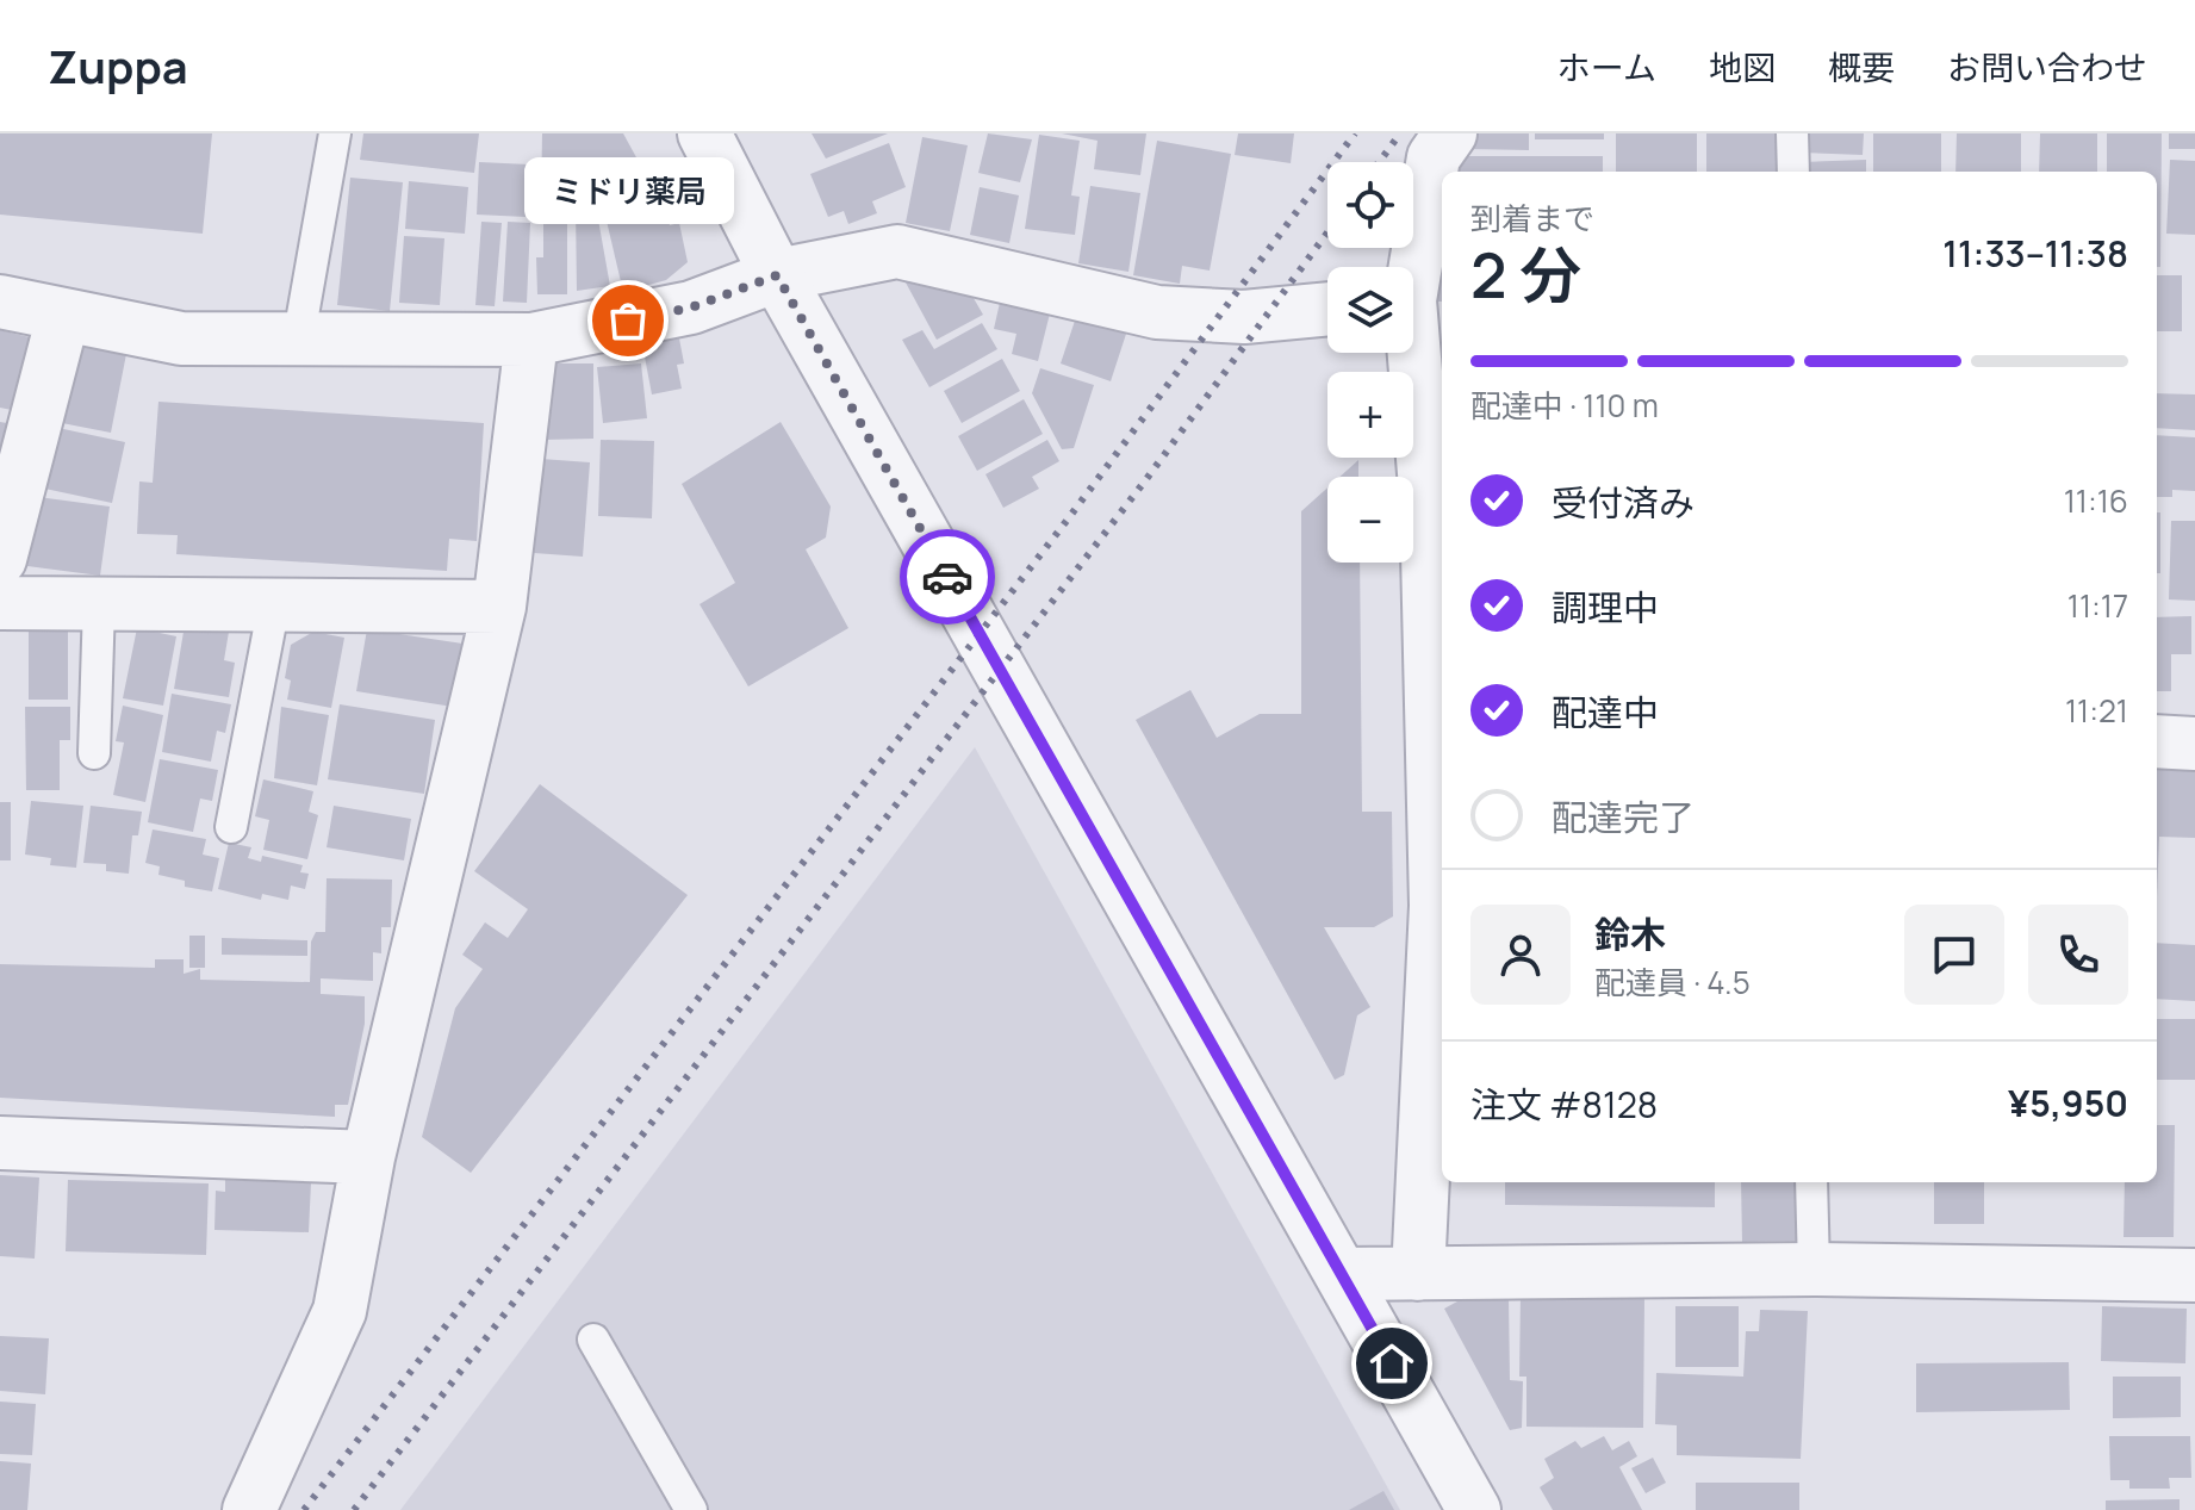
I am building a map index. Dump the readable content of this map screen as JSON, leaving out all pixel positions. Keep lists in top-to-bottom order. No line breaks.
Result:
{"places":["ミドリ薬局"],"page":{"header":"Zuppa","nav":["ホーム","地図","概要","お問い合わせ"],"bubble":"ミドリ薬局","map_buttons":["+","−"],"heading":["2 分","到着まで","11:33–11:38"],"panel":["鈴木","配達員 · 4.5","注文 #8128","¥5,950"],"bar":"配達中 · 110 m","list":[["受付済み","11:16"],["調理中","11:17"],["配達中","11:21"],"配達完了"]}}
